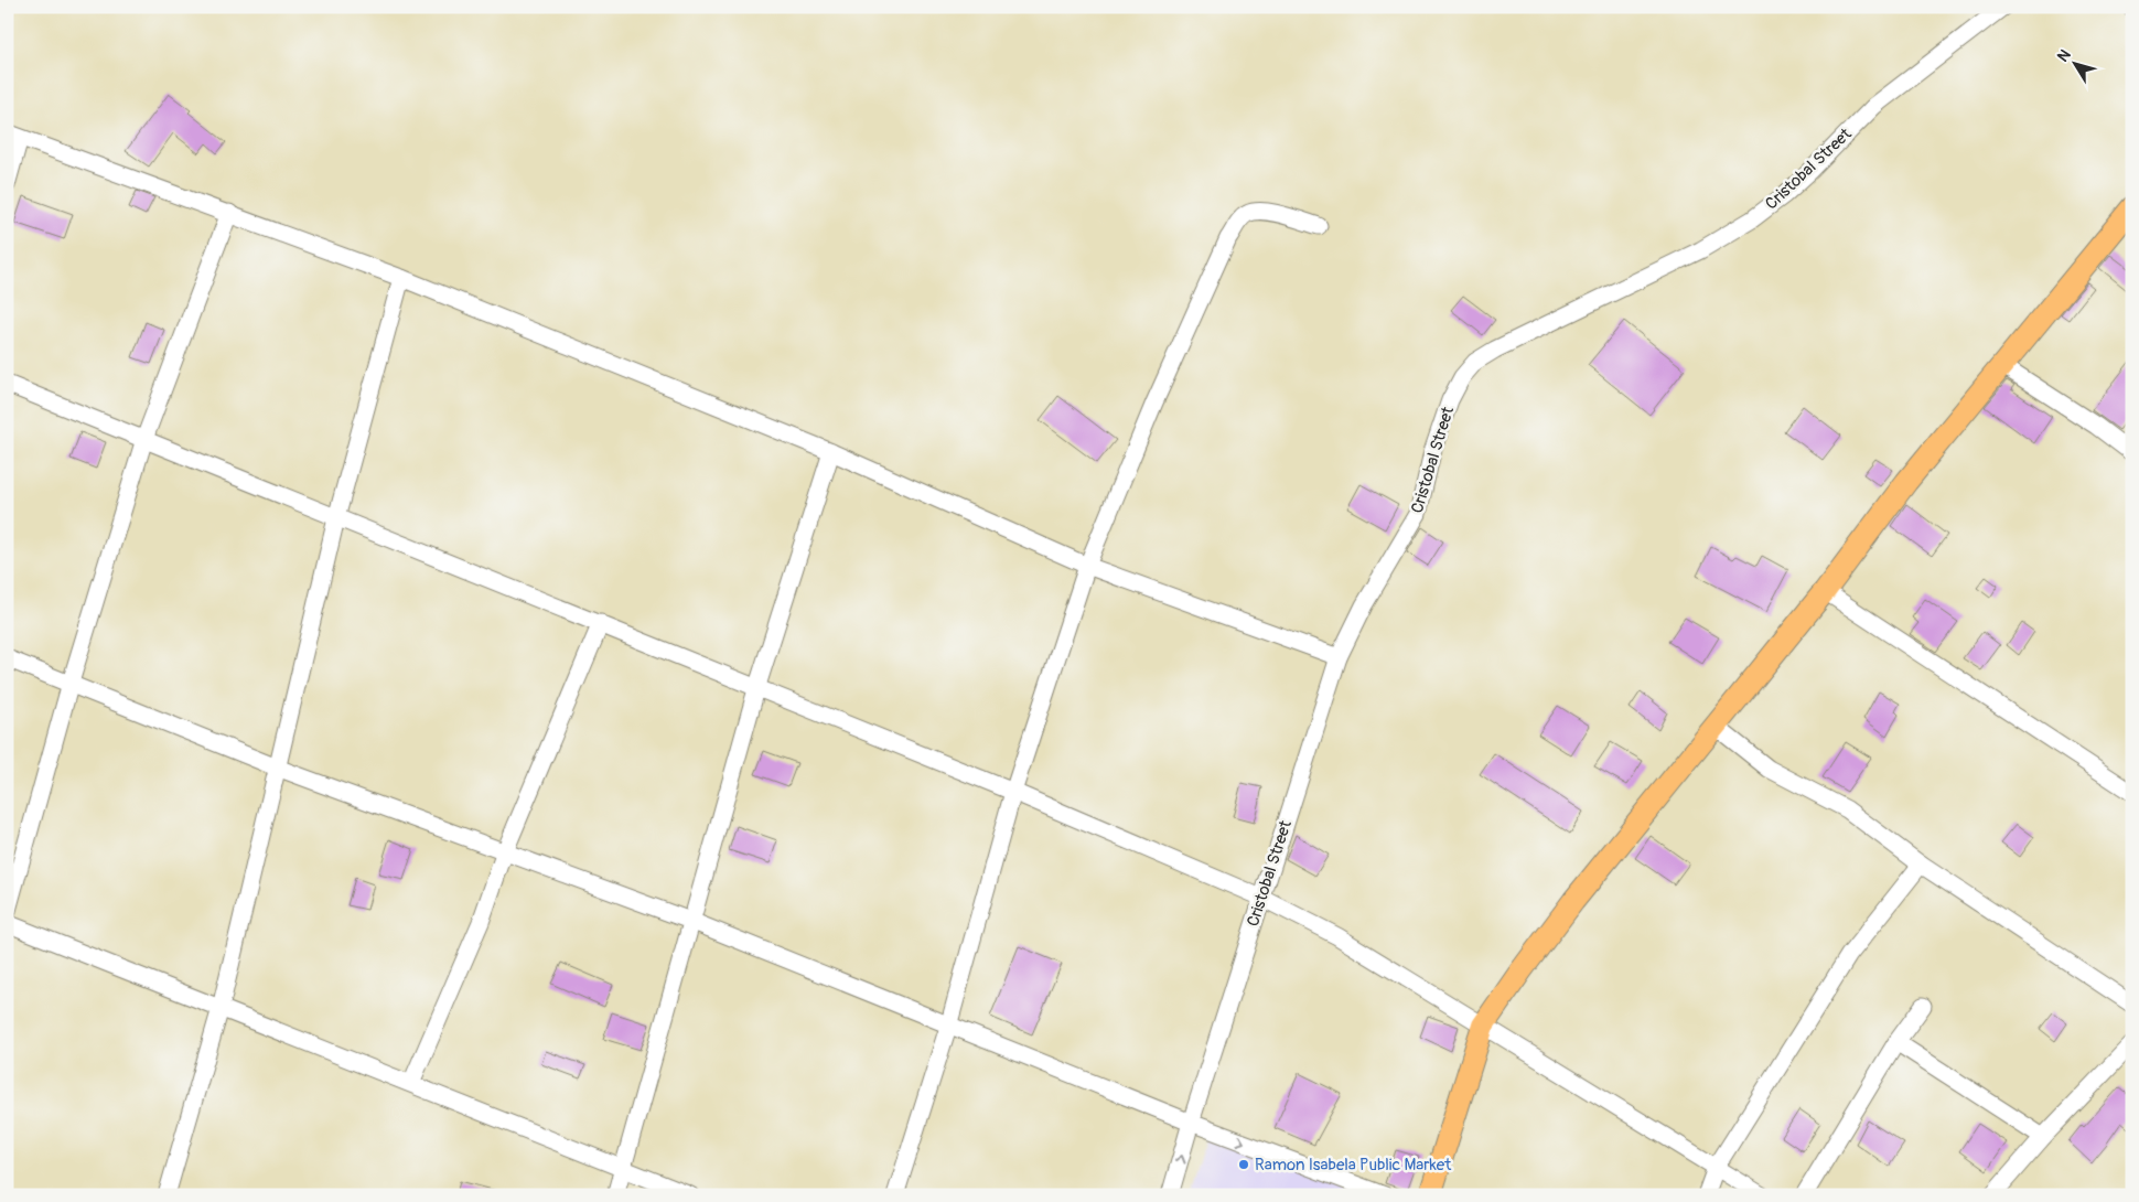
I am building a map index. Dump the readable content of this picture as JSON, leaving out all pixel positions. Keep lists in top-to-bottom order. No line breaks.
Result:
{"streets":{"street":["Cristobal Street"]},"places":["Ramon Isabela Public Market"],"north":"top left"}
